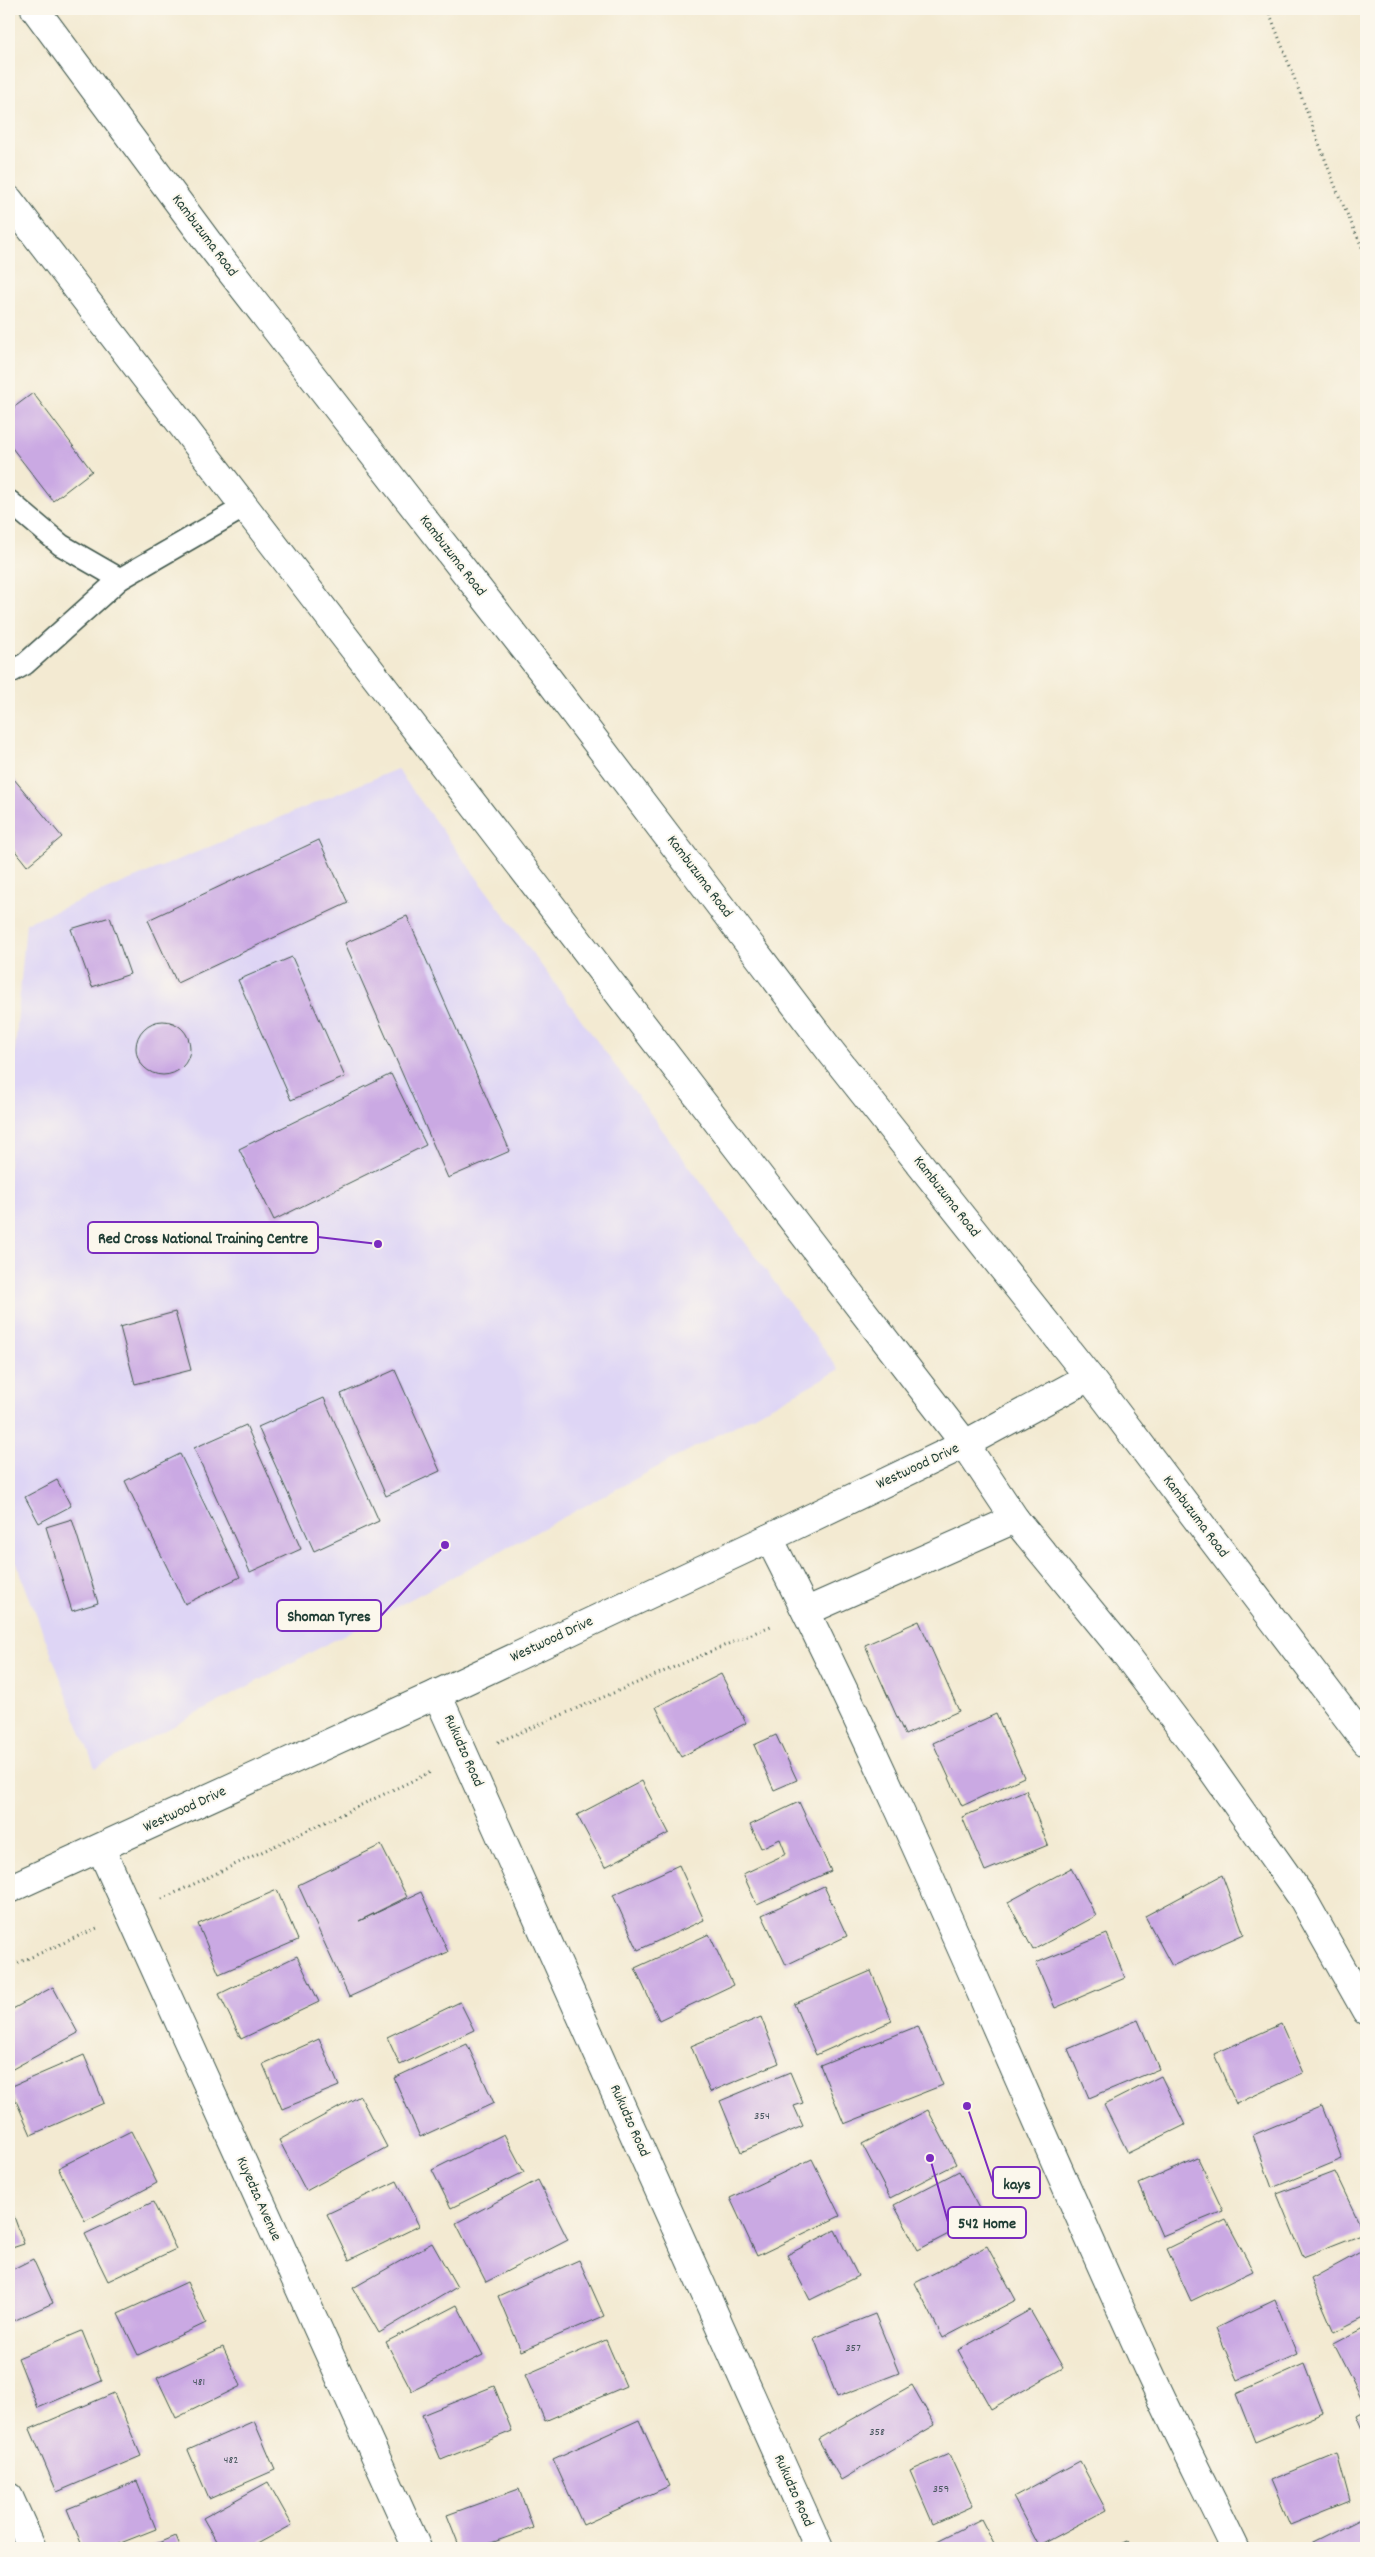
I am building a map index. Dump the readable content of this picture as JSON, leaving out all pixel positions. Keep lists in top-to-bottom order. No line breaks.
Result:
{"streets":{"street":["Kambuzuma Road","Westwood Drive","Rukudzo Road","Kuyedza Avenue"]},"crossings":[["Kambuzuma Road","Westwood Drive"],["Westwood Drive","Rukudzo Road"],["Westwood Drive","Kuyedza Avenue"]],"places":["Red Cross National Training Centre","Shoman Tyres","kays","542 Home"],"house_numbers":["354","357","481","358","482","359"]}
